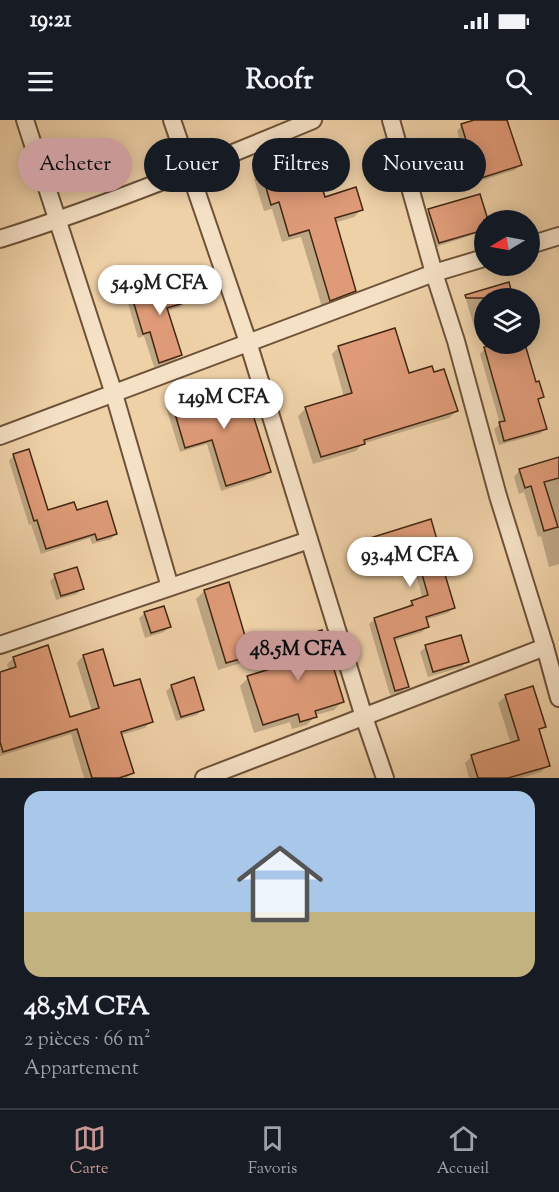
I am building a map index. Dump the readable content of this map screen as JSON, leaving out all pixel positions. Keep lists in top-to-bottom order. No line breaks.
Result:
{"north":"left","page":{"status":"19:21","header":"Roofr","chip":["Acheter","Louer","Filtres","Nouveau"],"price":["54.9M CFA","149M CFA","93.4M CFA","48.5M CFA"],"list":[{"name":"48.5M CFA","note":"2 pièces · 66 m² · Appartement"}],"tabs":["Carte","Favoris","Accueil"]}}
